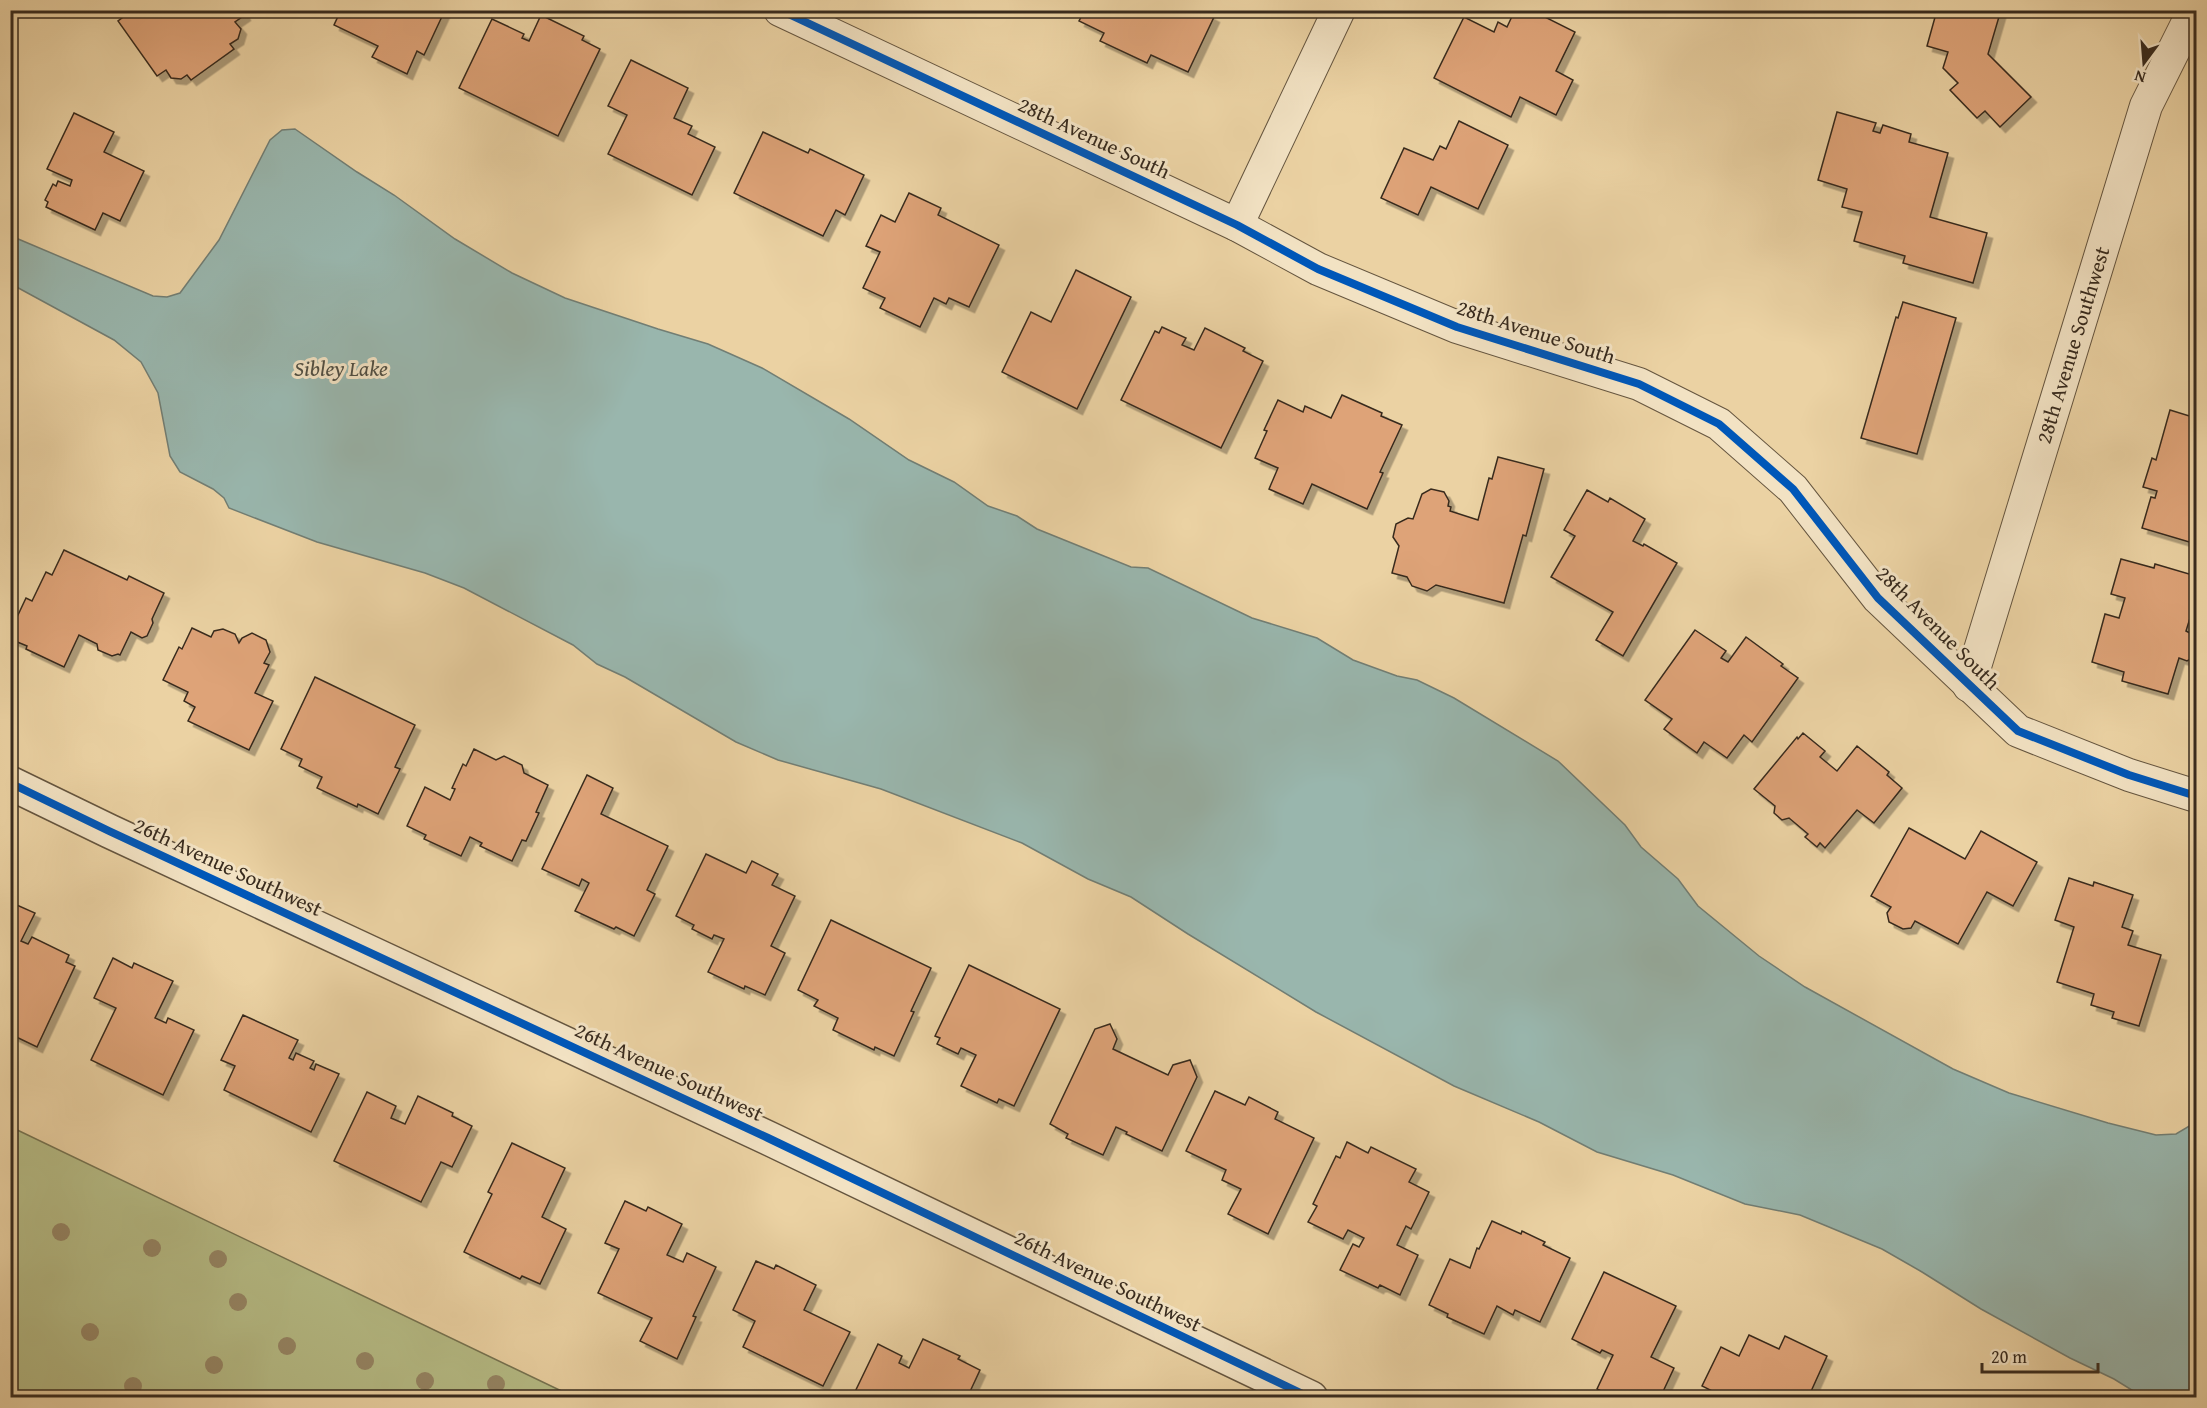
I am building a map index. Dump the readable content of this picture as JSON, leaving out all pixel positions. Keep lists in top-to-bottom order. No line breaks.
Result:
{"streets":{"street":["28th Avenue South","28th Avenue Southwest","26th Avenue Southwest"]},"crossings":[["28th Avenue South","28th Avenue Southwest"]],"water":["Sibley Lake"],"scale_bar":"20 m","north":"bottom"}
